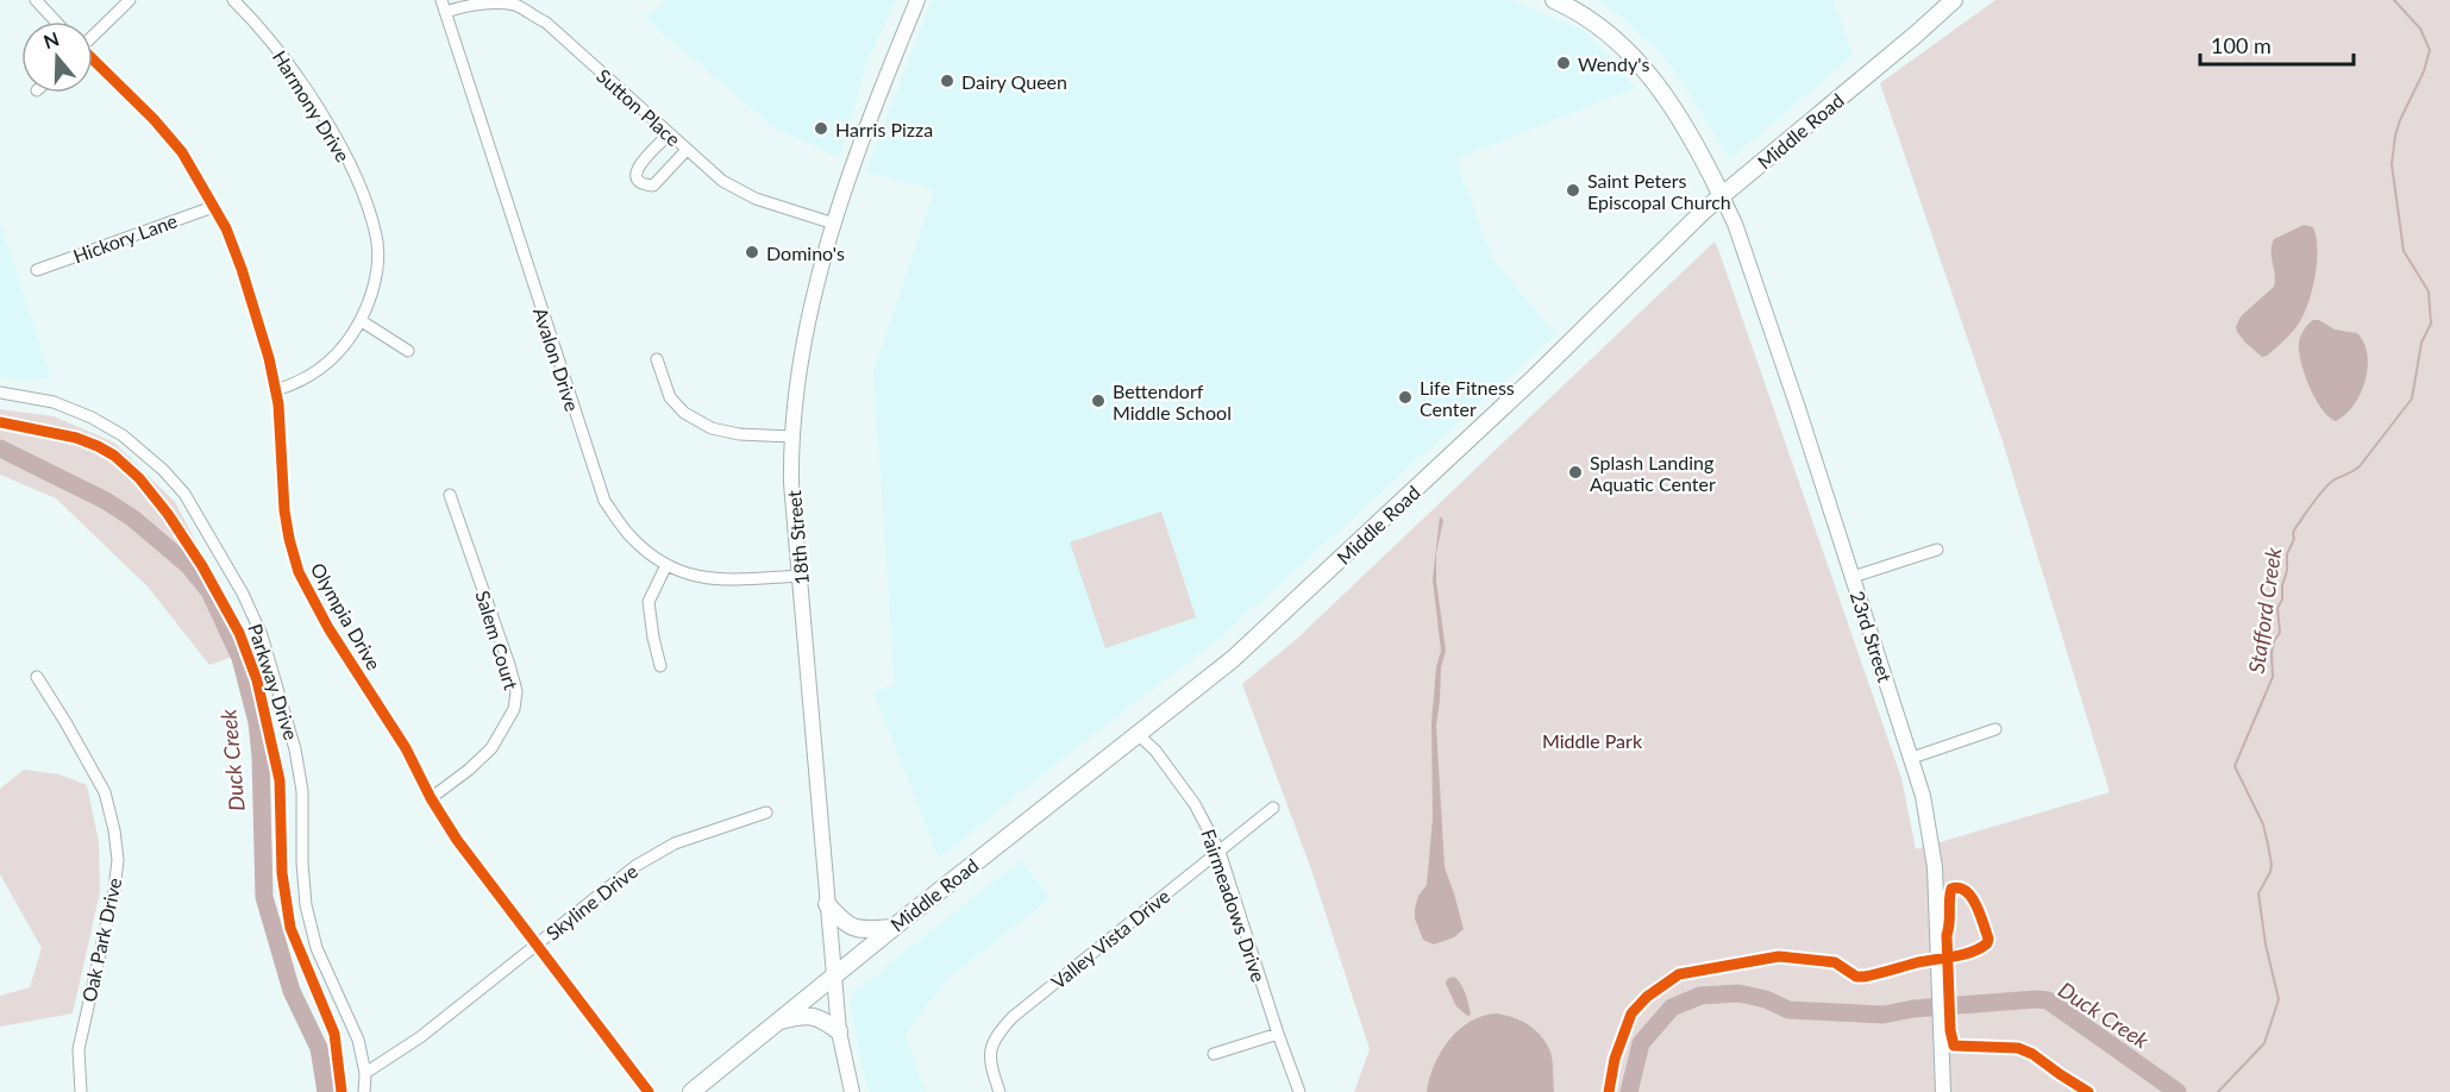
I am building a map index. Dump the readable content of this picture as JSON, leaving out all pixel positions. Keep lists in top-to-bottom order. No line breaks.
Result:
{"streets":{"main road":["Middle Road"],"street":["Harmony Drive","Sutton Place","Hickory Lane","Avalon Drive","18th Street","Olympia Drive","23rd Street","Salem Court","Parkway Drive","Skyline Drive","Fairmeadows Drive","Valley Vista Drive","Oak Park Drive"]},"crossings":[["Harmony Drive","Olympia Drive"],["Sutton Place","Avalon Drive"],["Sutton Place","18th Street"],["Middle Road","18th Street"],["Middle Road","23rd Street"],["Middle Road","Fairmeadows Drive"],["Hickory Lane","Olympia Drive"],["Avalon Drive","18th Street"],["Olympia Drive","Salem Court"],["Olympia Drive","Skyline Drive"],["Parkway Drive","Skyline Drive"],["Fairmeadows Drive","Valley Vista Drive"]],"water":["Stafford Creek","Duck Creek"],"parks":["Middle Park"],"places":["Wendy's","Dairy Queen","Harris Pizza","Saint Peters Episcopal Church","Domino's","Life Fitness Center","Bettendorf Middle School","Splash Landing Aquatic Center"],"scale_bar":"100 m","north":"top"}
